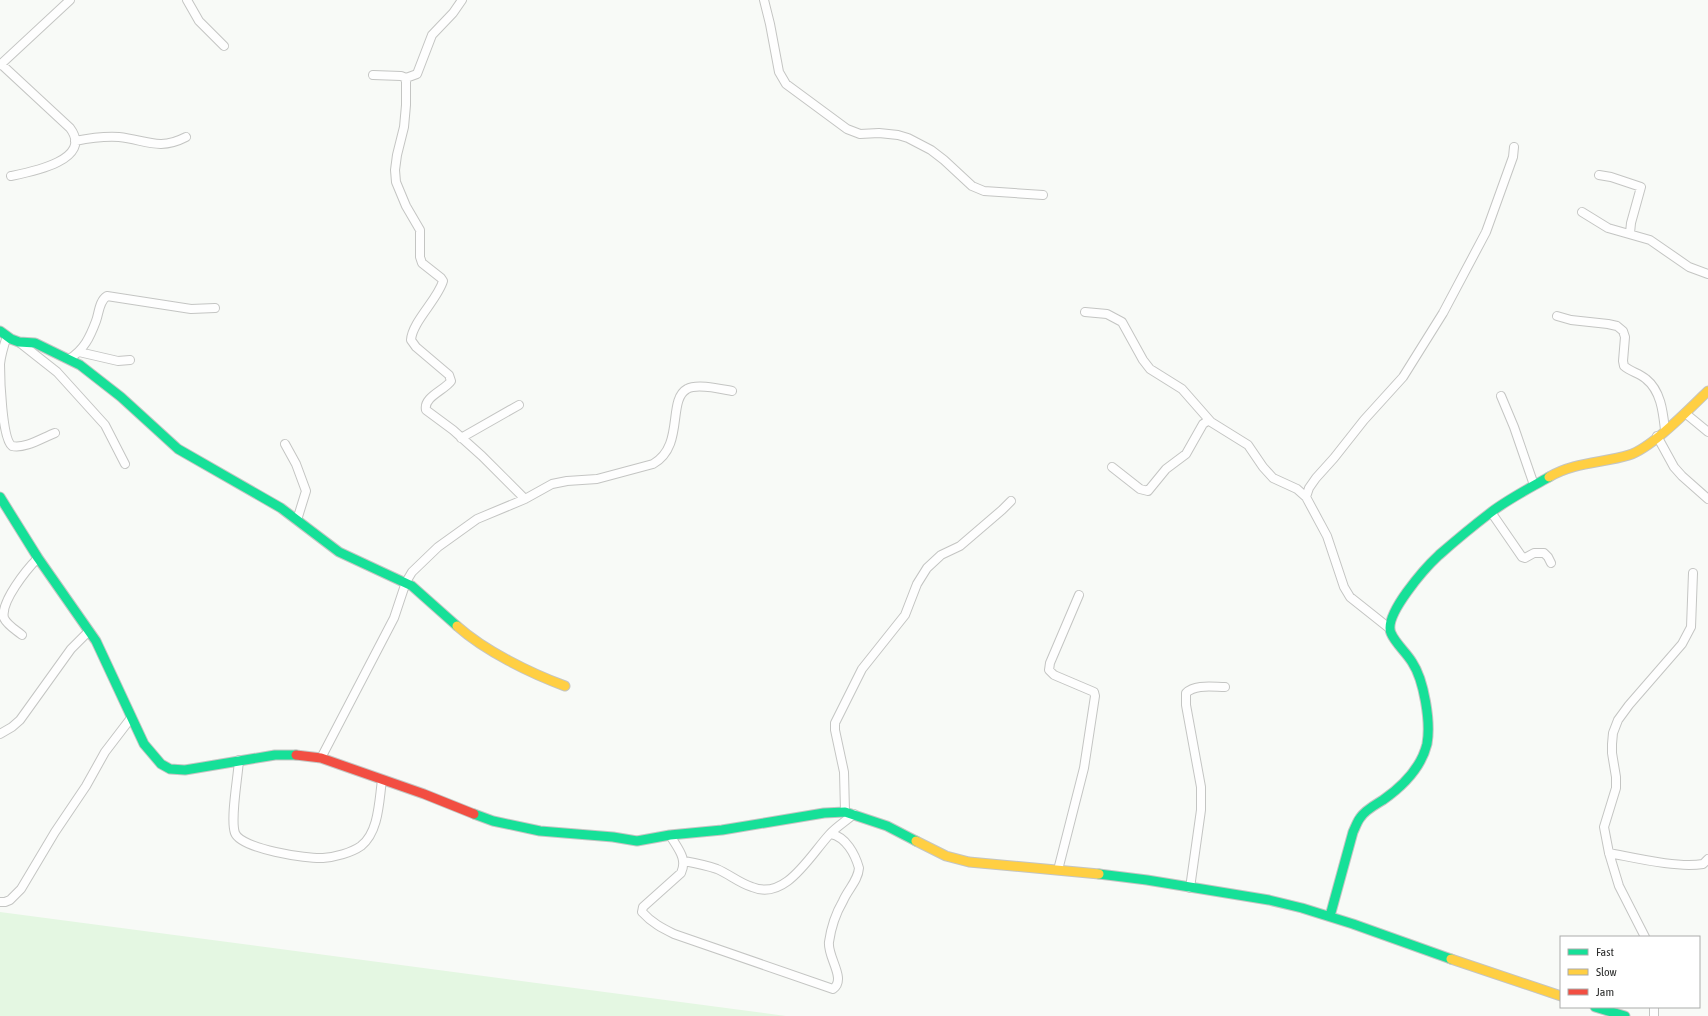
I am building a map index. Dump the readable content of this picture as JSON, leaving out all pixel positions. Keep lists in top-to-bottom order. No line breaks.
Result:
{"legend":["Fast","Slow","Jam"]}
